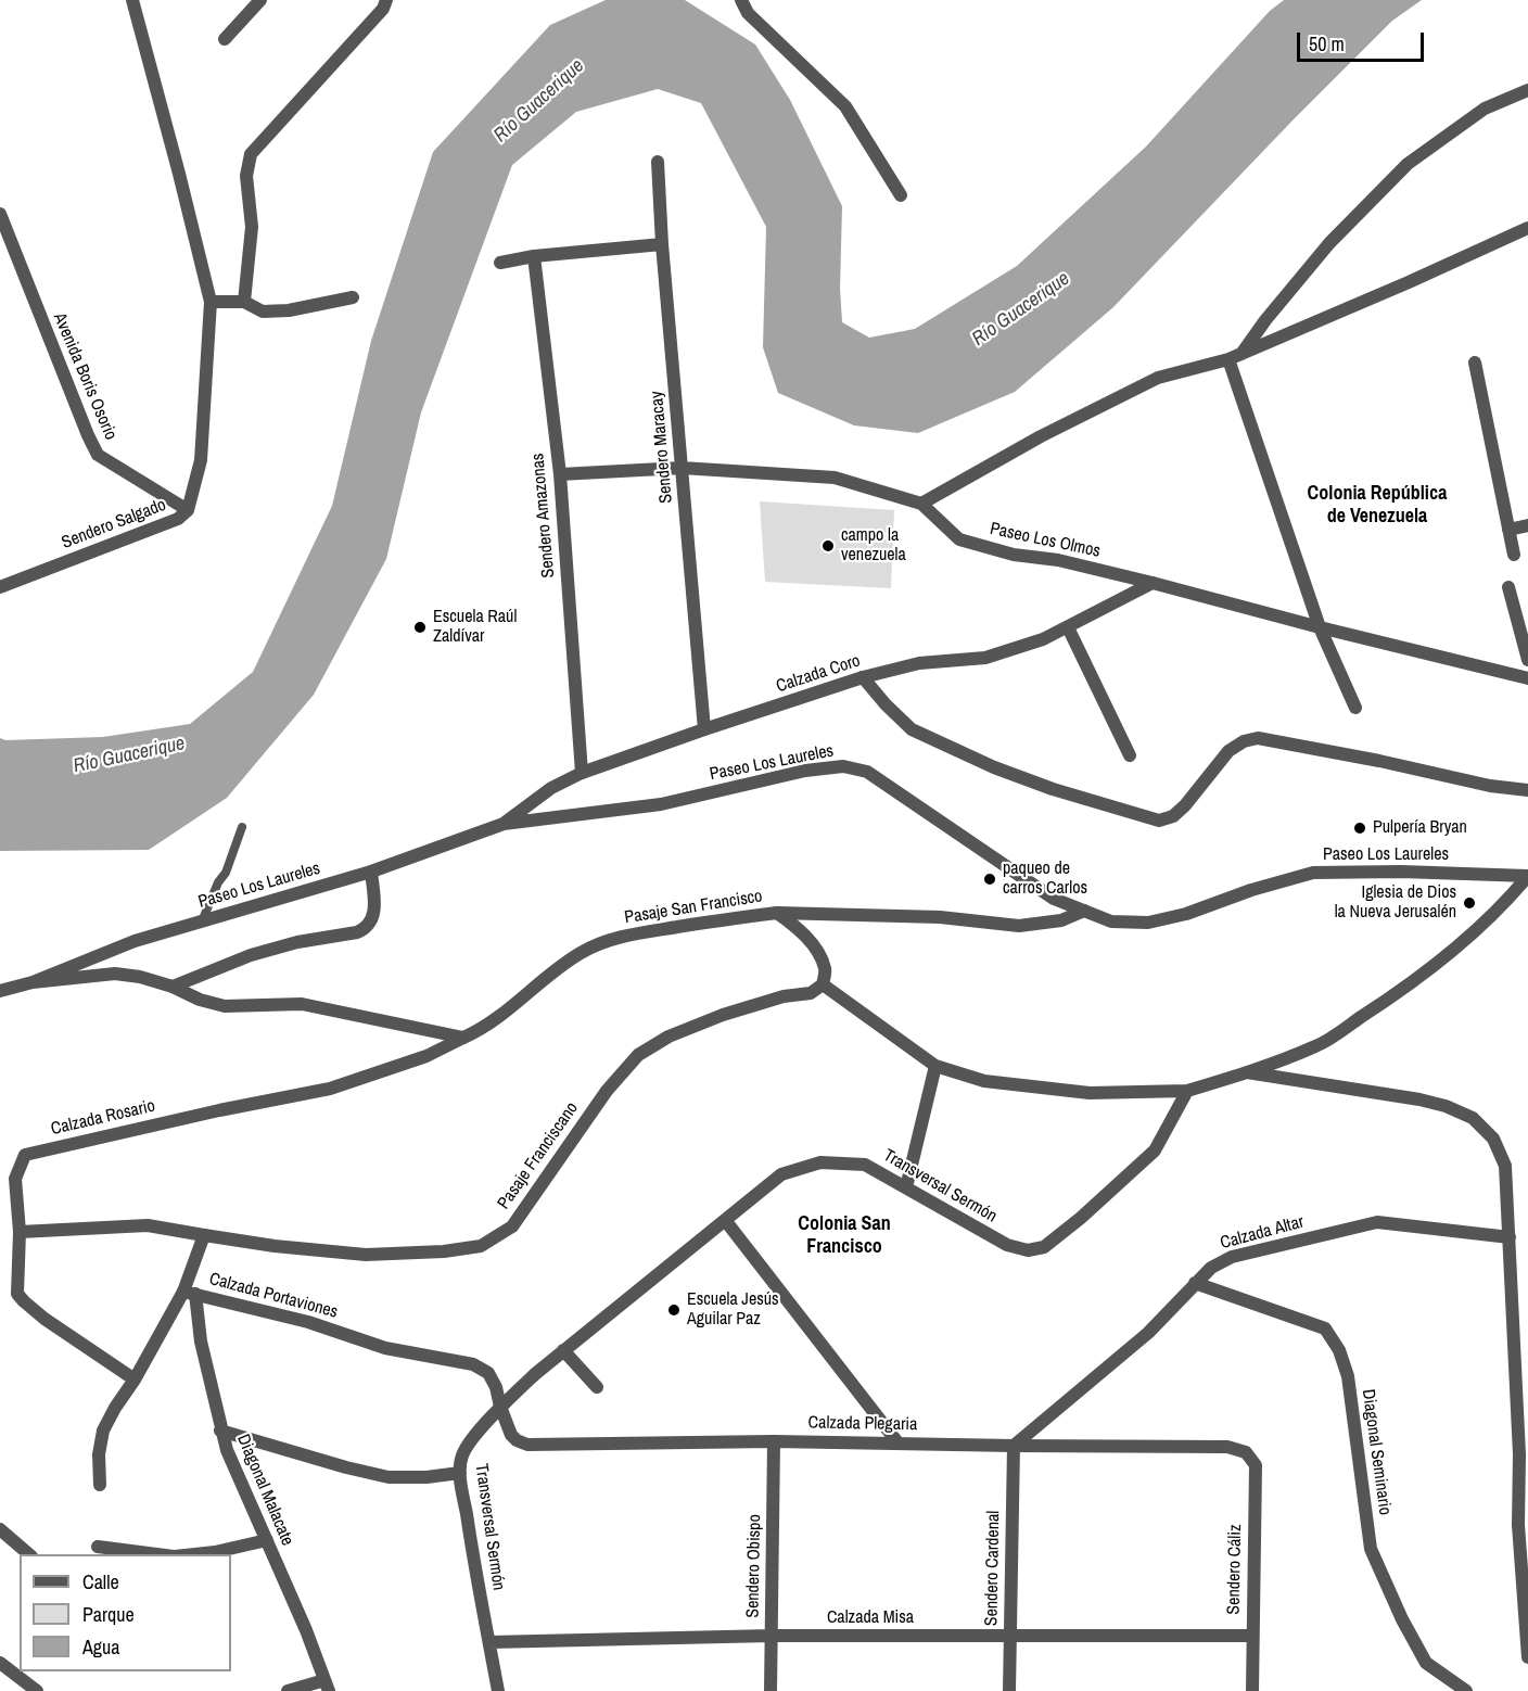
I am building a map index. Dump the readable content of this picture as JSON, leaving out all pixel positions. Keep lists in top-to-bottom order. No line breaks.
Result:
{"streets":{"street":["Avenida Boris Osorio","Sendero Maracay","Sendero Amazonas","Sendero Salgado","Paseo Los Olmos","Calzada Coro","Paseo Los Laureles","Pasaje San Francisco","Calzada Rosario","Pasaje Franciscano","Transversal Sermón","Calzada Altar","Calzada Portaviones","Calzada Plegaria","Diagonal Seminario","Diagonal Malacate","Sendero Obispo","Sendero Cardenal","Sendero Cáliz","Calzada Misa"]},"crossings":[["Avenida Boris Osorio","Sendero Salgado"],["Sendero Maracay","Paseo Los Olmos"],["Sendero Maracay","Calzada Coro"],["Sendero Amazonas","Paseo Los Olmos"],["Sendero Amazonas","Calzada Coro"],["Paseo Los Olmos","Calzada Coro"],["Calzada Coro","Paseo Los Laureles"],["Paseo Los Laureles","Pasaje San Francisco"],["Pasaje San Francisco","Calzada Rosario"],["Calzada Rosario","Pasaje Franciscano"],["Calzada Rosario","Calzada Portaviones"],["Pasaje Franciscano","Diagonal Malacate"],["Transversal Sermón","Calzada Portaviones"],["Transversal Sermón","Calzada Plegaria"],["Transversal Sermón","Calzada Misa"],["Calzada Altar","Calzada Plegaria"],["Calzada Altar","Diagonal Seminario"],["Calzada Altar","Sendero Cardenal"],["Calzada Portaviones","Calzada Plegaria"],["Calzada Portaviones","Diagonal Malacate"],["Calzada Plegaria","Sendero Obispo"],["Calzada Plegaria","Sendero Cardenal"],["Calzada Plegaria","Sendero Cáliz"],["Sendero Obispo","Calzada Misa"],["Sendero Cardenal","Calzada Misa"],["Sendero Cáliz","Calzada Misa"]],"districts":["Colonia República de Venezuela","Colonia San Francisco"],"water":["Río Guacerique"],"places":["campo la venezuela","Escuela Raúl Zaldívar","Pulpería Bryan","paqueo de carros Carlos","Iglesia de Dios la Nueva Jerusalén","Escuela Jesús Aguilar Paz"],"legend":["Calle","Parque","Agua"],"scale_bar":"50 m"}
